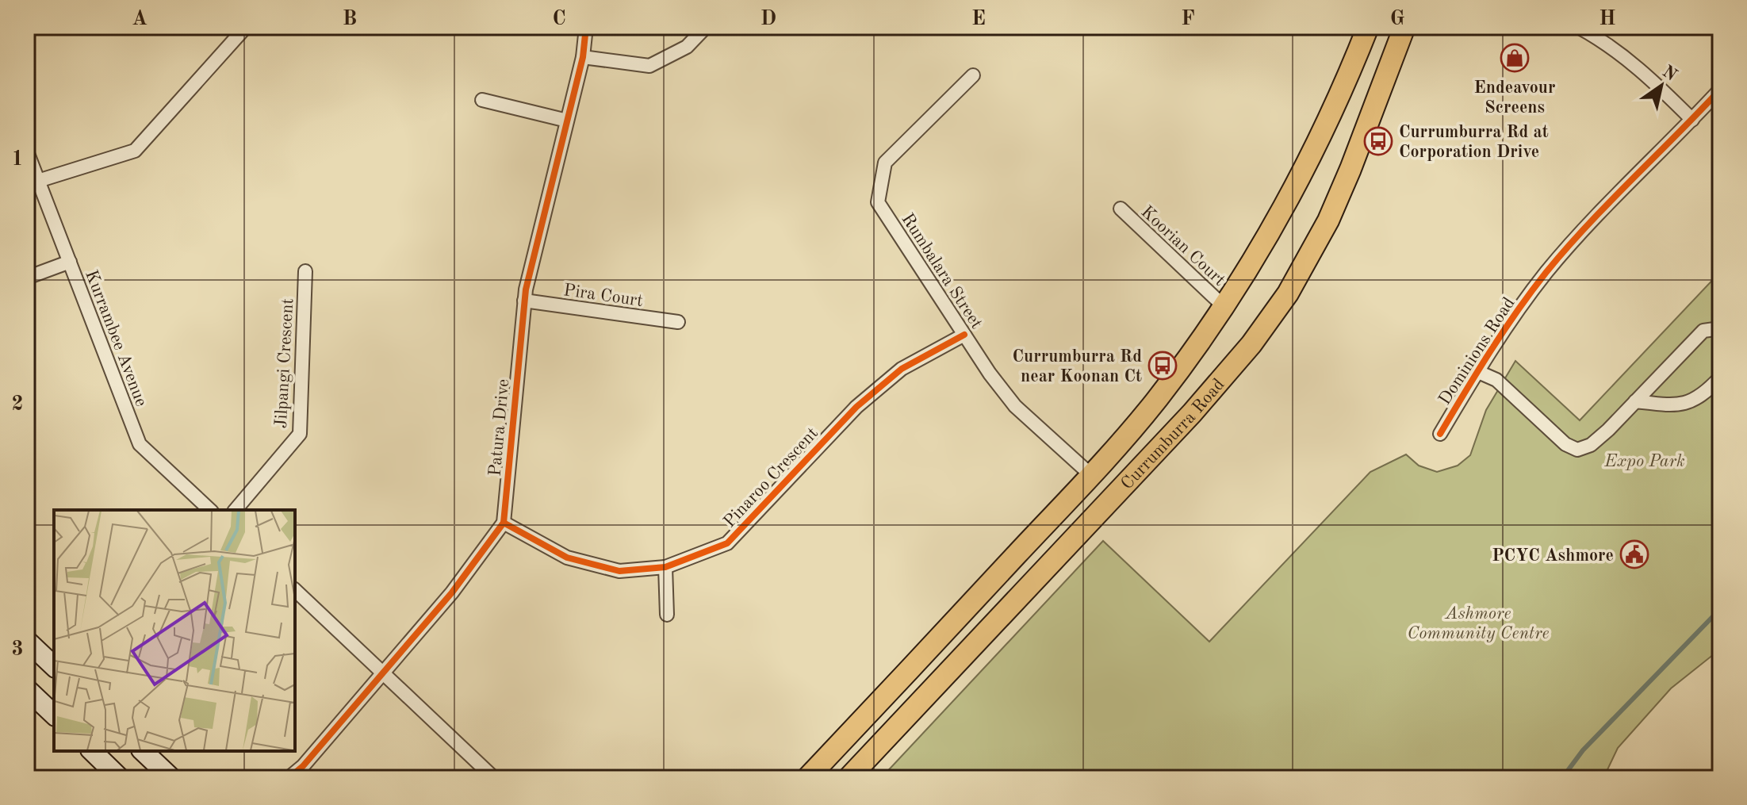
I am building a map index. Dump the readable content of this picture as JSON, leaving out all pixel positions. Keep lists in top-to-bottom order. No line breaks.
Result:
{"streets":{"main road":["Currumburra Road"],"street":["Koorian Court","Rumbalara Street","Pira Court","Kurrambee Avenue","Dominions Road","Jilpangi Crescent","Patura Drive","Pinaroo Crescent"]},"crossings":[["Koorian Court","Currumburra Road"],["Rumbalara Street","Currumburra Road"],["Rumbalara Street","Pinaroo Crescent"],["Pira Court","Patura Drive"],["Patura Drive","Pinaroo Crescent"]],"parks":["Expo Park","Ashmore Community Centre"],"places":{"shop":["Endeavour Screens"],"bus stop":["Currumburra Rd at Corporation Drive","Currumburra Rd near Koonan Ct"],"public building":["PCYC Ashmore"]},"north":"top right","grid":{"columns":["A","B","C","D","E","F","G","H"],"rows":["1","2","3"]}}
